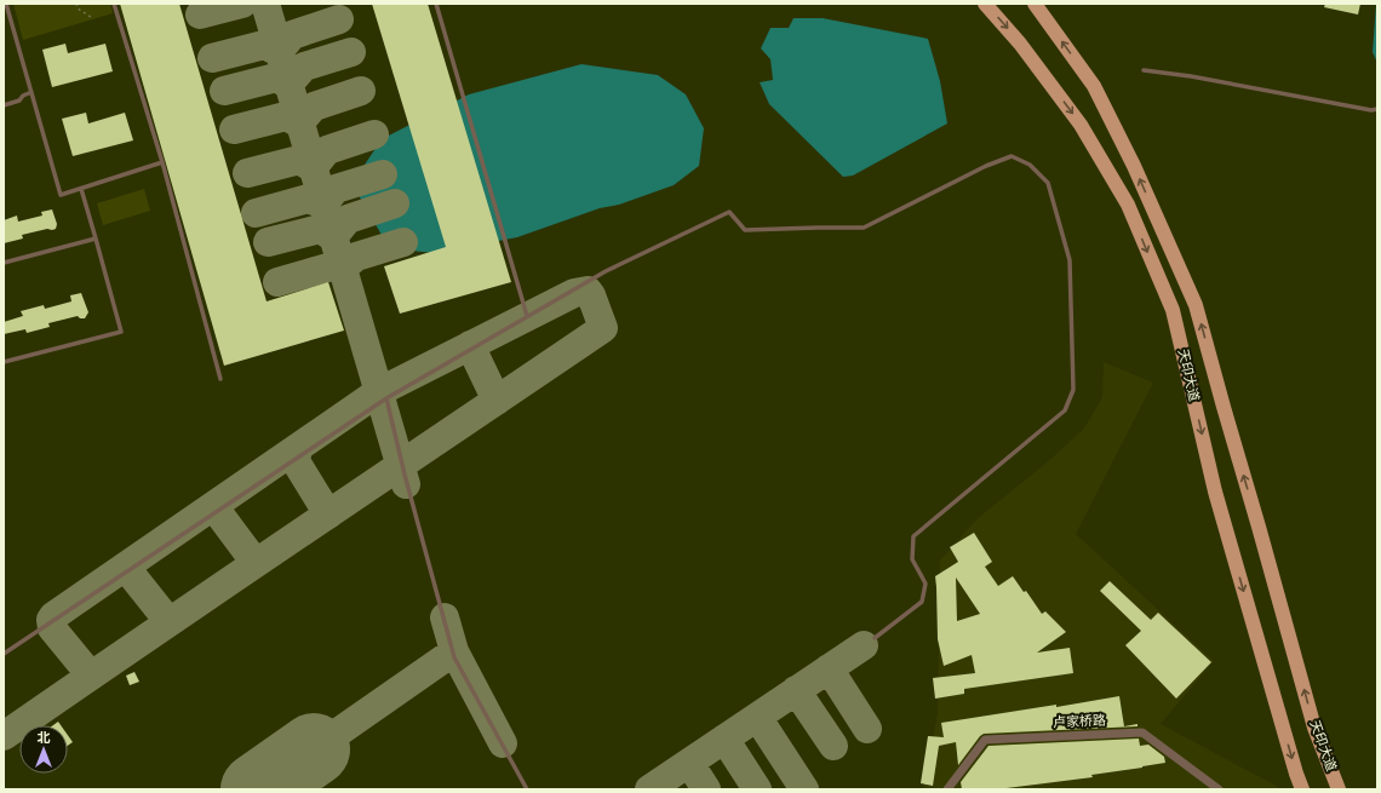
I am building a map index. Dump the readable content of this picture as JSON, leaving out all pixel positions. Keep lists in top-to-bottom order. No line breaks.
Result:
{"streets":{"main road":["天印大道"],"street":["卢家桥路"]},"north":"top"}
